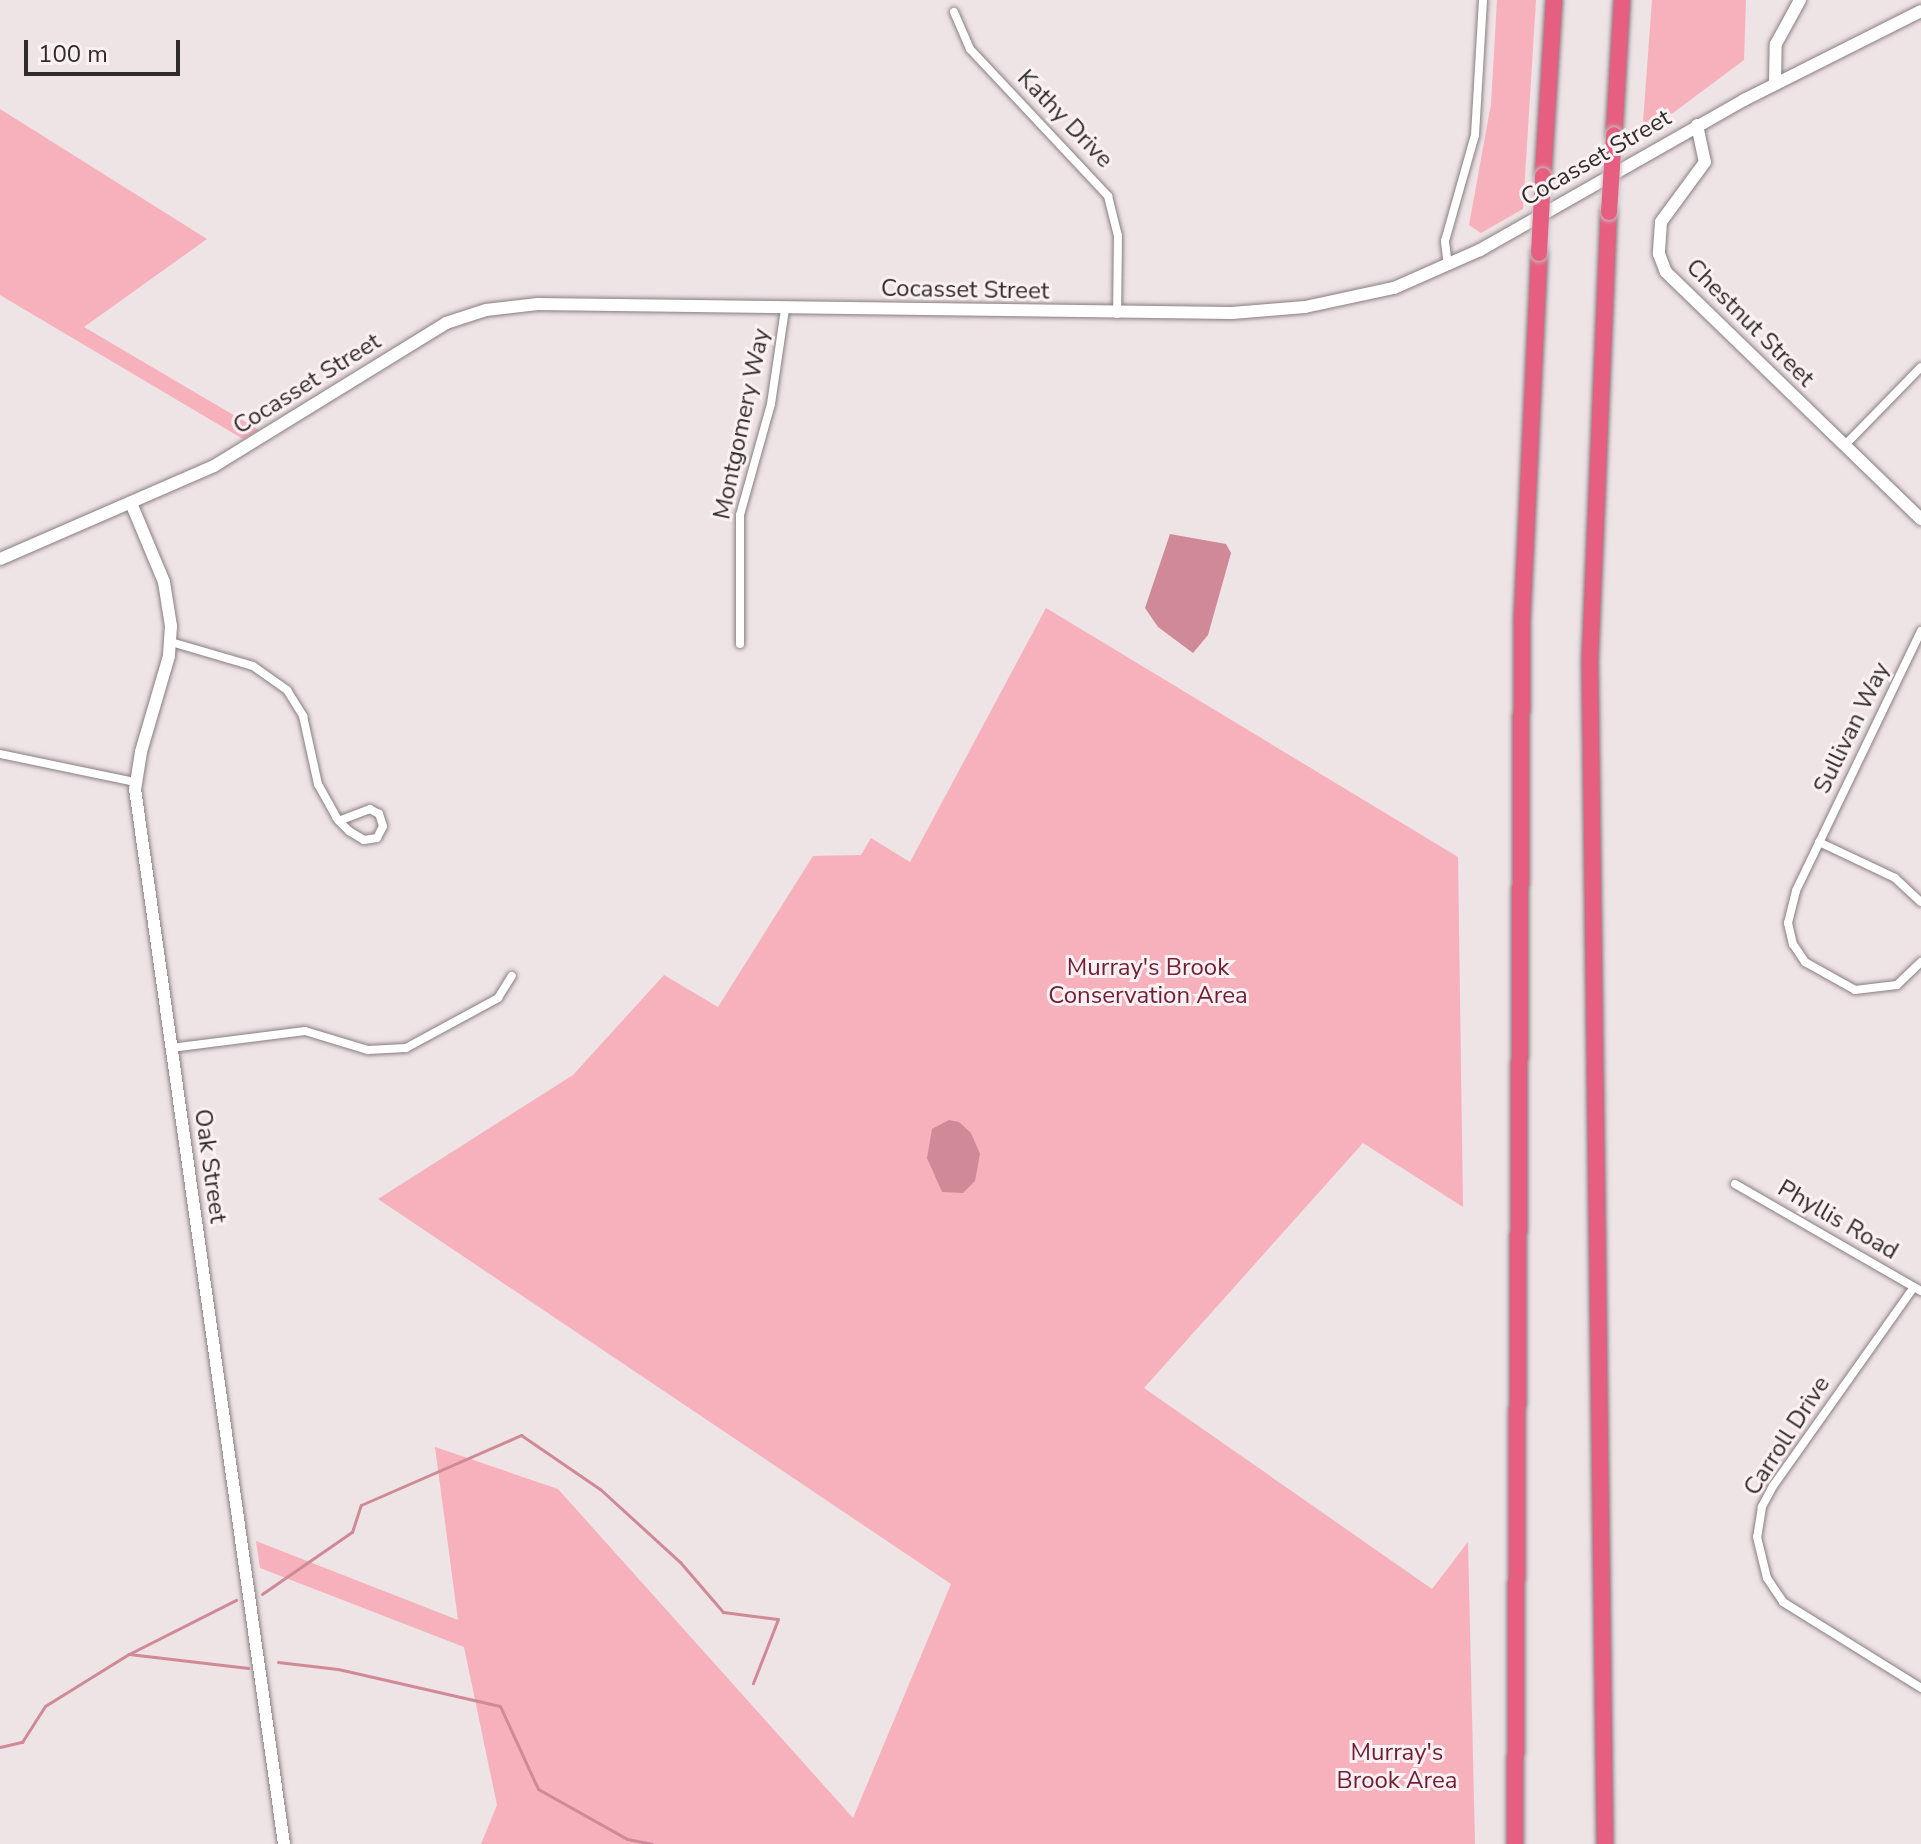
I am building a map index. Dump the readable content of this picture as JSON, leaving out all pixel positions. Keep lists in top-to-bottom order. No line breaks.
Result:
{"streets":{"main road":["Cocasset Street","Chestnut Street","Oak Street"],"street":["Kathy Drive","Montgomery Way","Sullivan Way","Phyllis Road","Carroll Drive"]},"crossings":[["Kathy Drive","Cocasset Street"],["Cocasset Street","Chestnut Street"],["Cocasset Street","Montgomery Way"],["Cocasset Street","Oak Street"],["Phyllis Road","Carroll Drive"]],"parks":["Murray's Brook Conservation Area","Murray's Brook Area"],"scale_bar":"100 m"}
